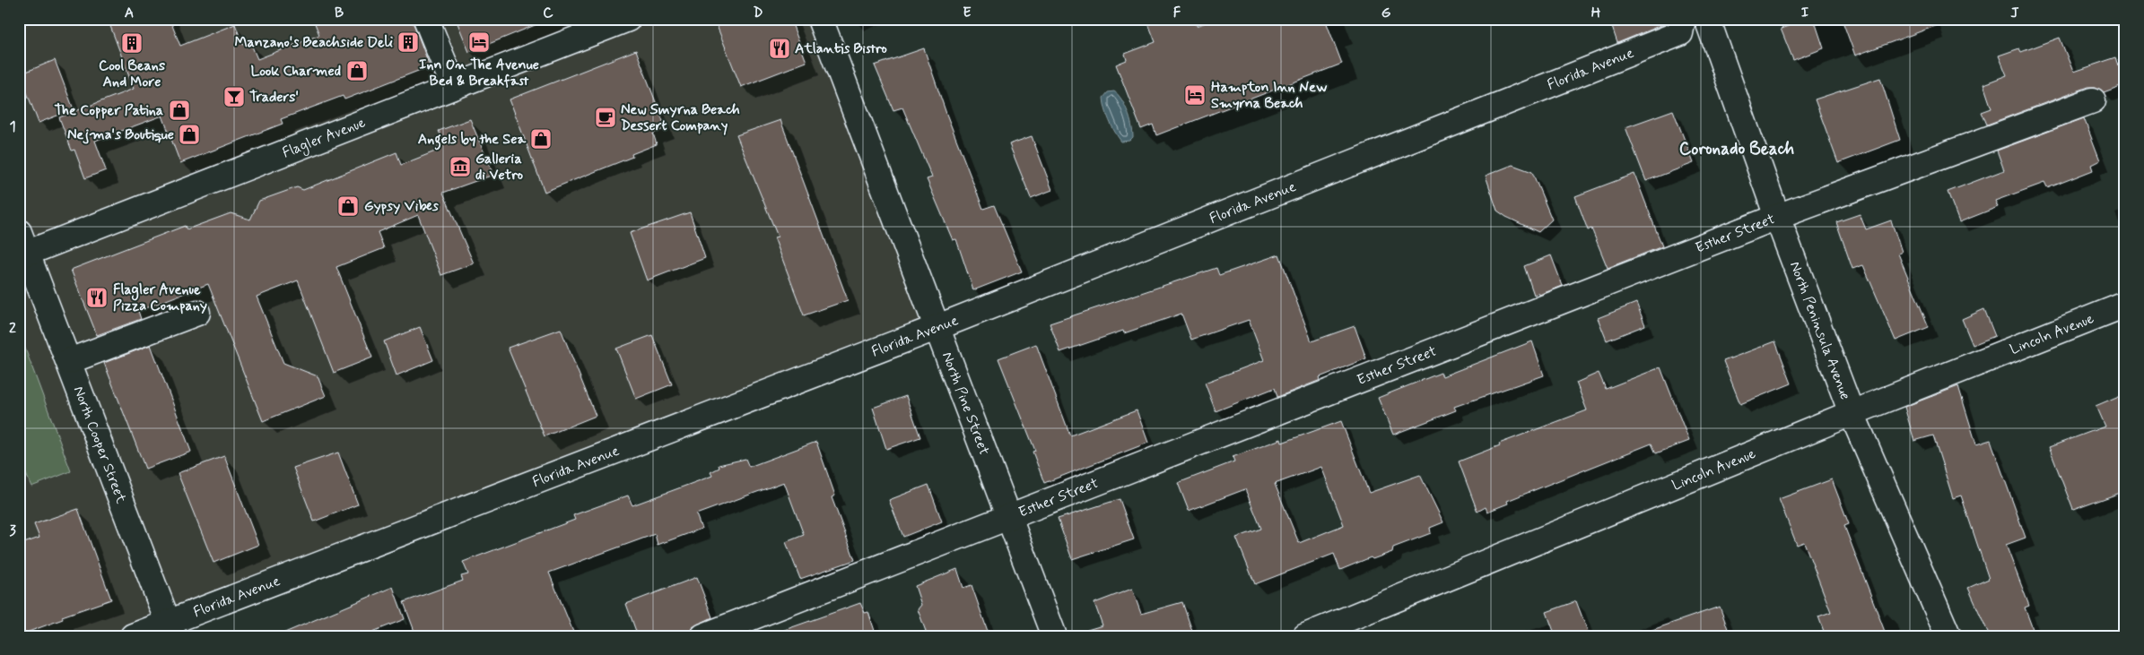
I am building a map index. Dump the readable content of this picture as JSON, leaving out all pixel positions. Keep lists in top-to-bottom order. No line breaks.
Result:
{"streets":{"street":["Florida Avenue","Flagler Avenue","Esther Street","North Peninsula Avenue","Lincoln Avenue","North Pine Street","North Cooper Street"]},"crossings":[["Florida Avenue","North Pine Street"],["Florida Avenue","North Cooper Street"],["Flagler Avenue","North Cooper Street"],["Esther Street","North Peninsula Avenue"],["Esther Street","North Pine Street"],["North Peninsula Avenue","Lincoln Avenue"]],"districts":["Coronado Beach"],"places":{"building":["Manzano's Beachside Deli","Cool Beans And More"],"hotel":["Inn On The Avenue Bed & Breakfast","Hampton Inn New Smyrna Beach"],"restaurant":["Atlantis Bistro","Flagler Avenue Pizza Company"],"shop":["Look Charmed","The Copper Patina","Nejma's Boutique","Angels by the Sea","Gypsy Vibes"],"bar":["Traders'"],"cafe":["New Smyrna Beach Dessert Company"],"museum":["Galleria di Vetro"]},"grid":{"columns":["A","B","C","D","E","F","G","H","I","J"],"rows":["1","2","3"]}}
